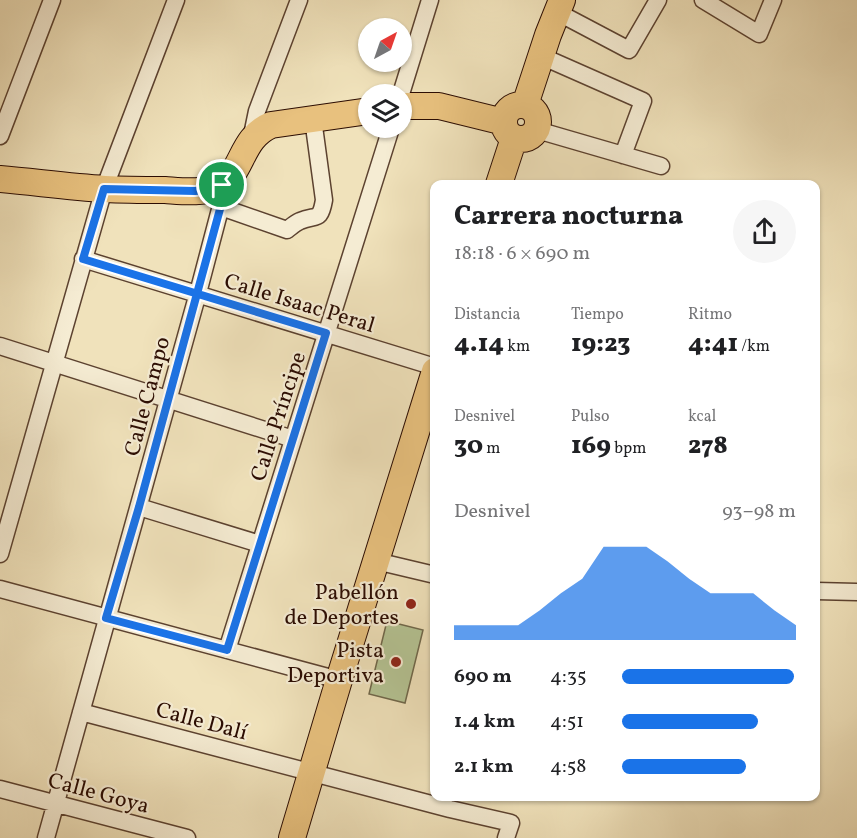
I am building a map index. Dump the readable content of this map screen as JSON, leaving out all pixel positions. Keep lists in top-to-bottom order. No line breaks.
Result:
{"streets":{"street":["Calle Isaac Peral","Calle Campo","Calle Príncipe","Calle Dalí","Calle Goya"]},"crossings":[["Calle Isaac Peral","Calle Campo"],["Calle Isaac Peral","Calle Príncipe"],["Calle Campo","Calle Dalí"],["Calle Campo","Calle Goya"]],"places":["Pabellón de Deportes","Pista Deportiva"],"north":"top right","page":{"heading":["Carrera nocturna","18:18 · 6 × 690 m"],"stats":[["Distancia","4.14 km"],["Tiempo","19:23"],["Ritmo","4:41 /km"],["Desnivel","30 m"],["Pulso","169 bpm"],["kcal","278"]],"chart":["Desnivel","93–98 m"],"list":[{"name":"690 m","note":"4:35"},{"name":"1.4 km","note":"4:51"},{"name":"2.1 km","note":"4:58"}]}}
